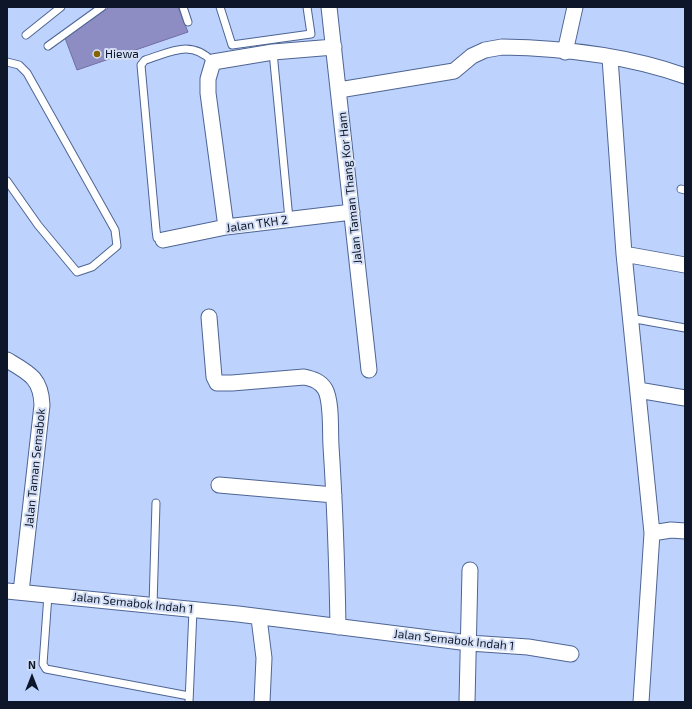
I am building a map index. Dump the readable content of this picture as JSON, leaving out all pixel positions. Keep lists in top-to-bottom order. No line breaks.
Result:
{"streets":{"street":["Jalan Taman Thang Kor Ham","Jalan TKH 2","Jalan Taman Semabok","Jalan Semabok Indah 1"]},"crossings":[["Jalan Taman Thang Kor Ham","Jalan TKH 2"],["Jalan Taman Semabok","Jalan Semabok Indah 1"]],"places":["Hiewa"],"north":"top"}
